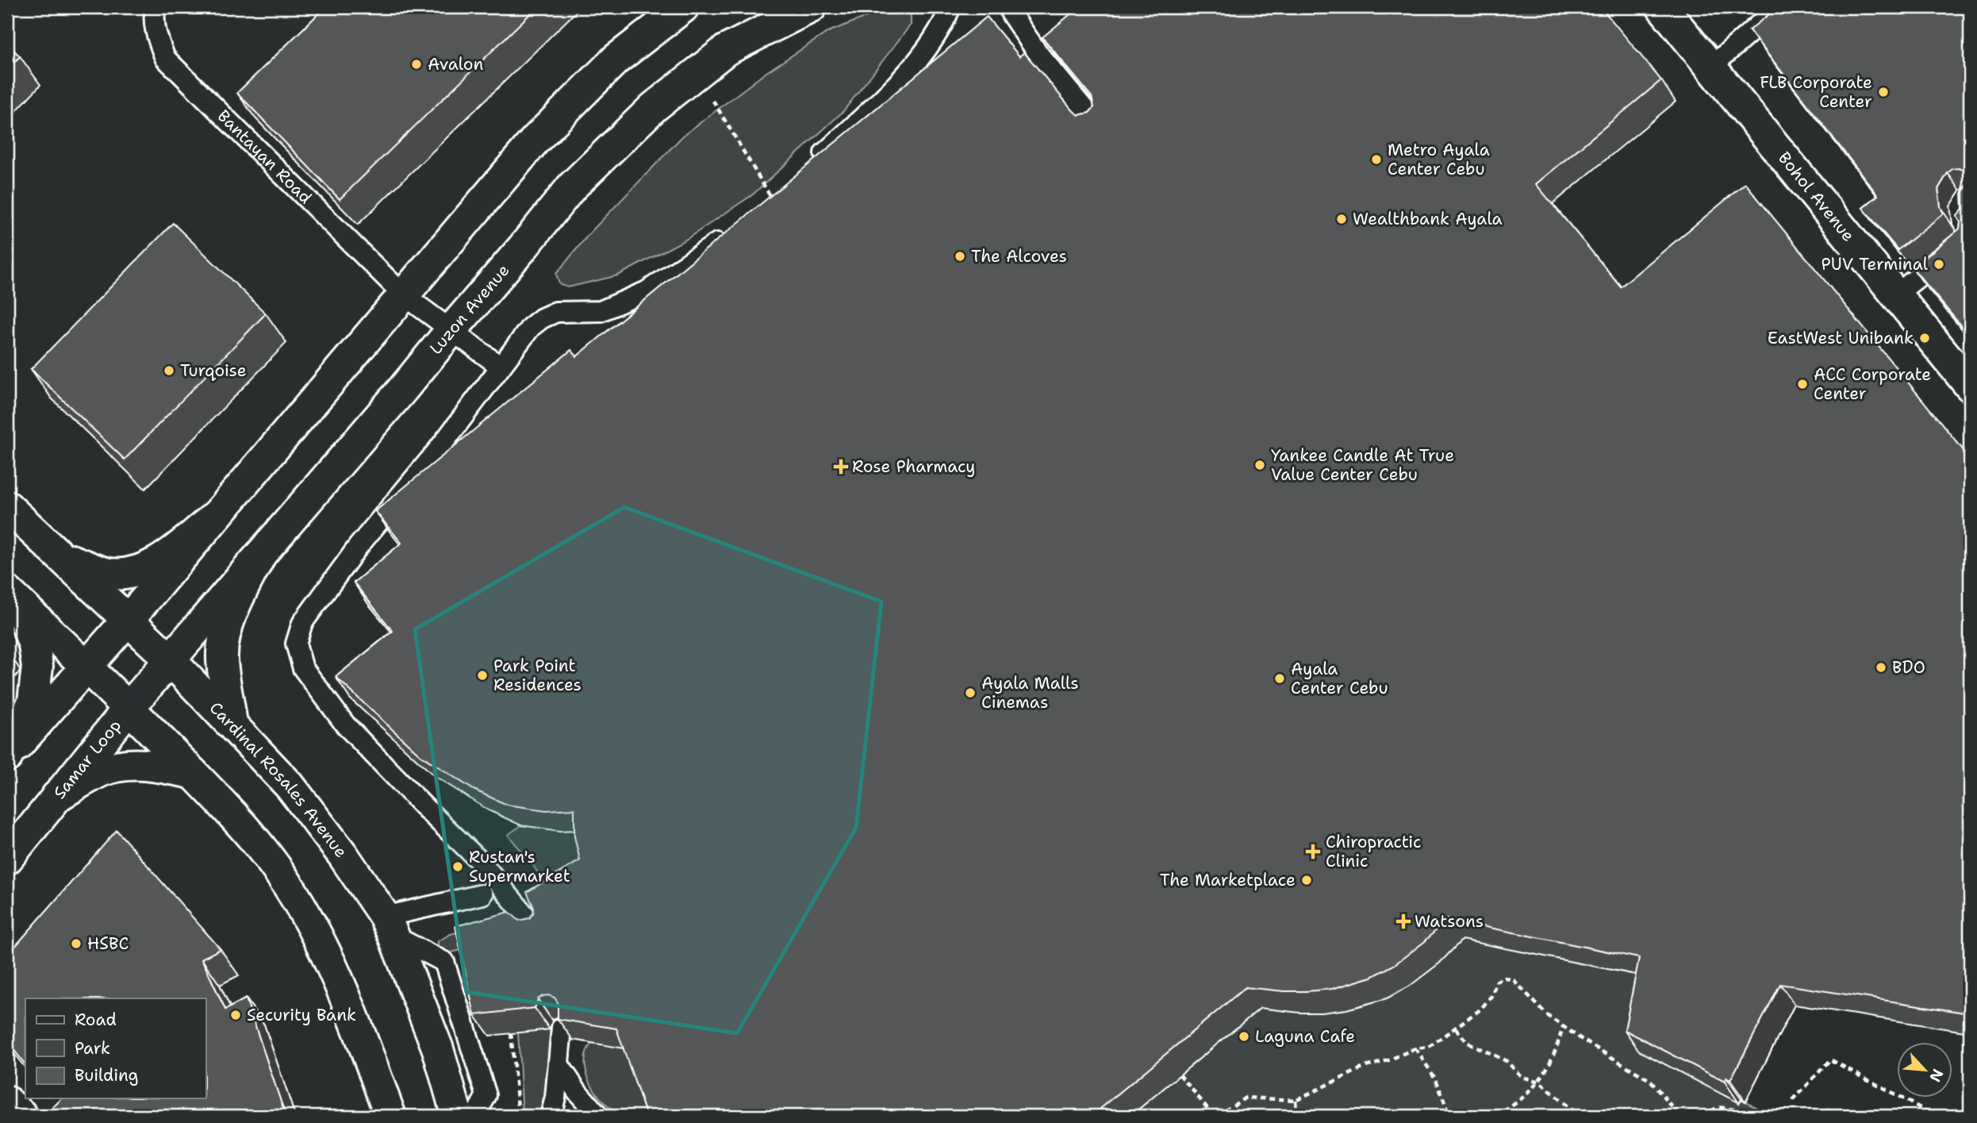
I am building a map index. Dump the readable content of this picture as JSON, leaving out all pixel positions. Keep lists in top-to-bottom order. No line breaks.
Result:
{"streets":{"street":["Bohol Avenue","Luzon Avenue","Samar Loop","Cardinal Rosales Avenue"],"lane":["Bantayan Road"]},"crossings":[["Bantayan Road","Luzon Avenue"],["Luzon Avenue","Samar Loop"],["Luzon Avenue","Cardinal Rosales Avenue"],["Samar Loop","Cardinal Rosales Avenue"]],"places":{"other":["Avalon","FLB Corporate Center","Metro Ayala Center Cebu","Wealthbank Ayala","The Alcoves","PUV Terminal","EastWest Unibank","Turqoise","ACC Corporate Center","Yankee Candle At True Value Center Cebu","BDO","Park Point Residences","Ayala Center Cebu","Ayala Malls Cinemas","Rustan's Supermarket","The Marketplace","HSBC","Security Bank","Laguna Cafe"],"health":["Rose Pharmacy","Chiropractic Clinic","Watsons"]},"legend":["Road","Park","Building"],"north":"bottom right"}
